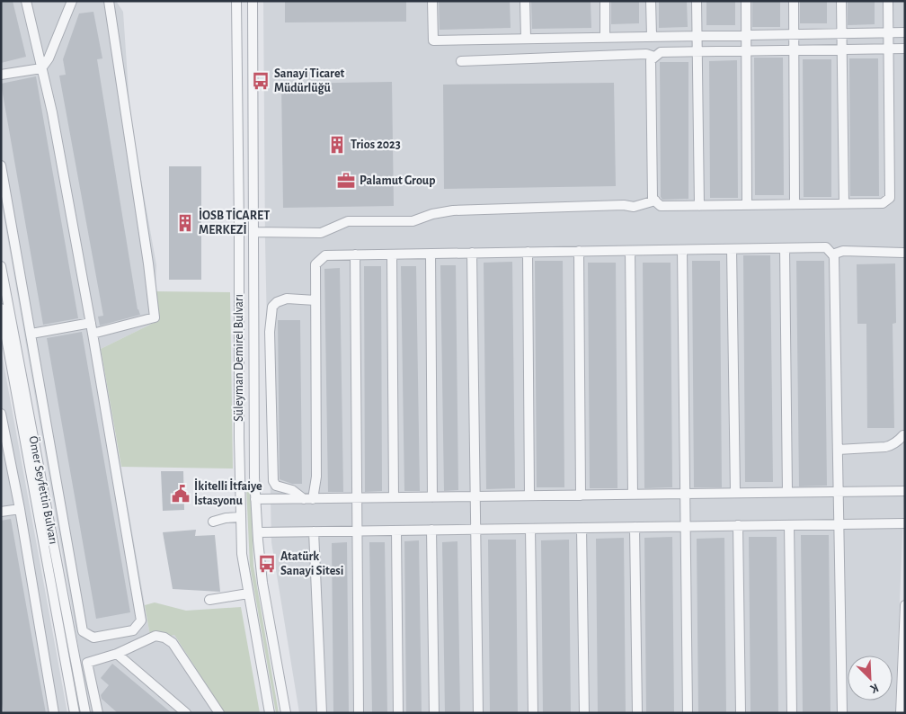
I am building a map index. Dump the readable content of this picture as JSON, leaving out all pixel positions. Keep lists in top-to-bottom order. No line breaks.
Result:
{"streets":{"street":["Süleyman Demirel Bulvarı","Ömer Seyfettin Bulvarı"]},"places":{"bus stop":["Sanayi Ticaret Müdürlüğü","Atatürk Sanayi Sitesi"],"building":["Trios 2023","İOSB TİCARET MERKEZİ"],"office":["Palamut Group"],"public building":["İkitelli İtfaiye İstasyonu"]},"north":"bottom right"}
